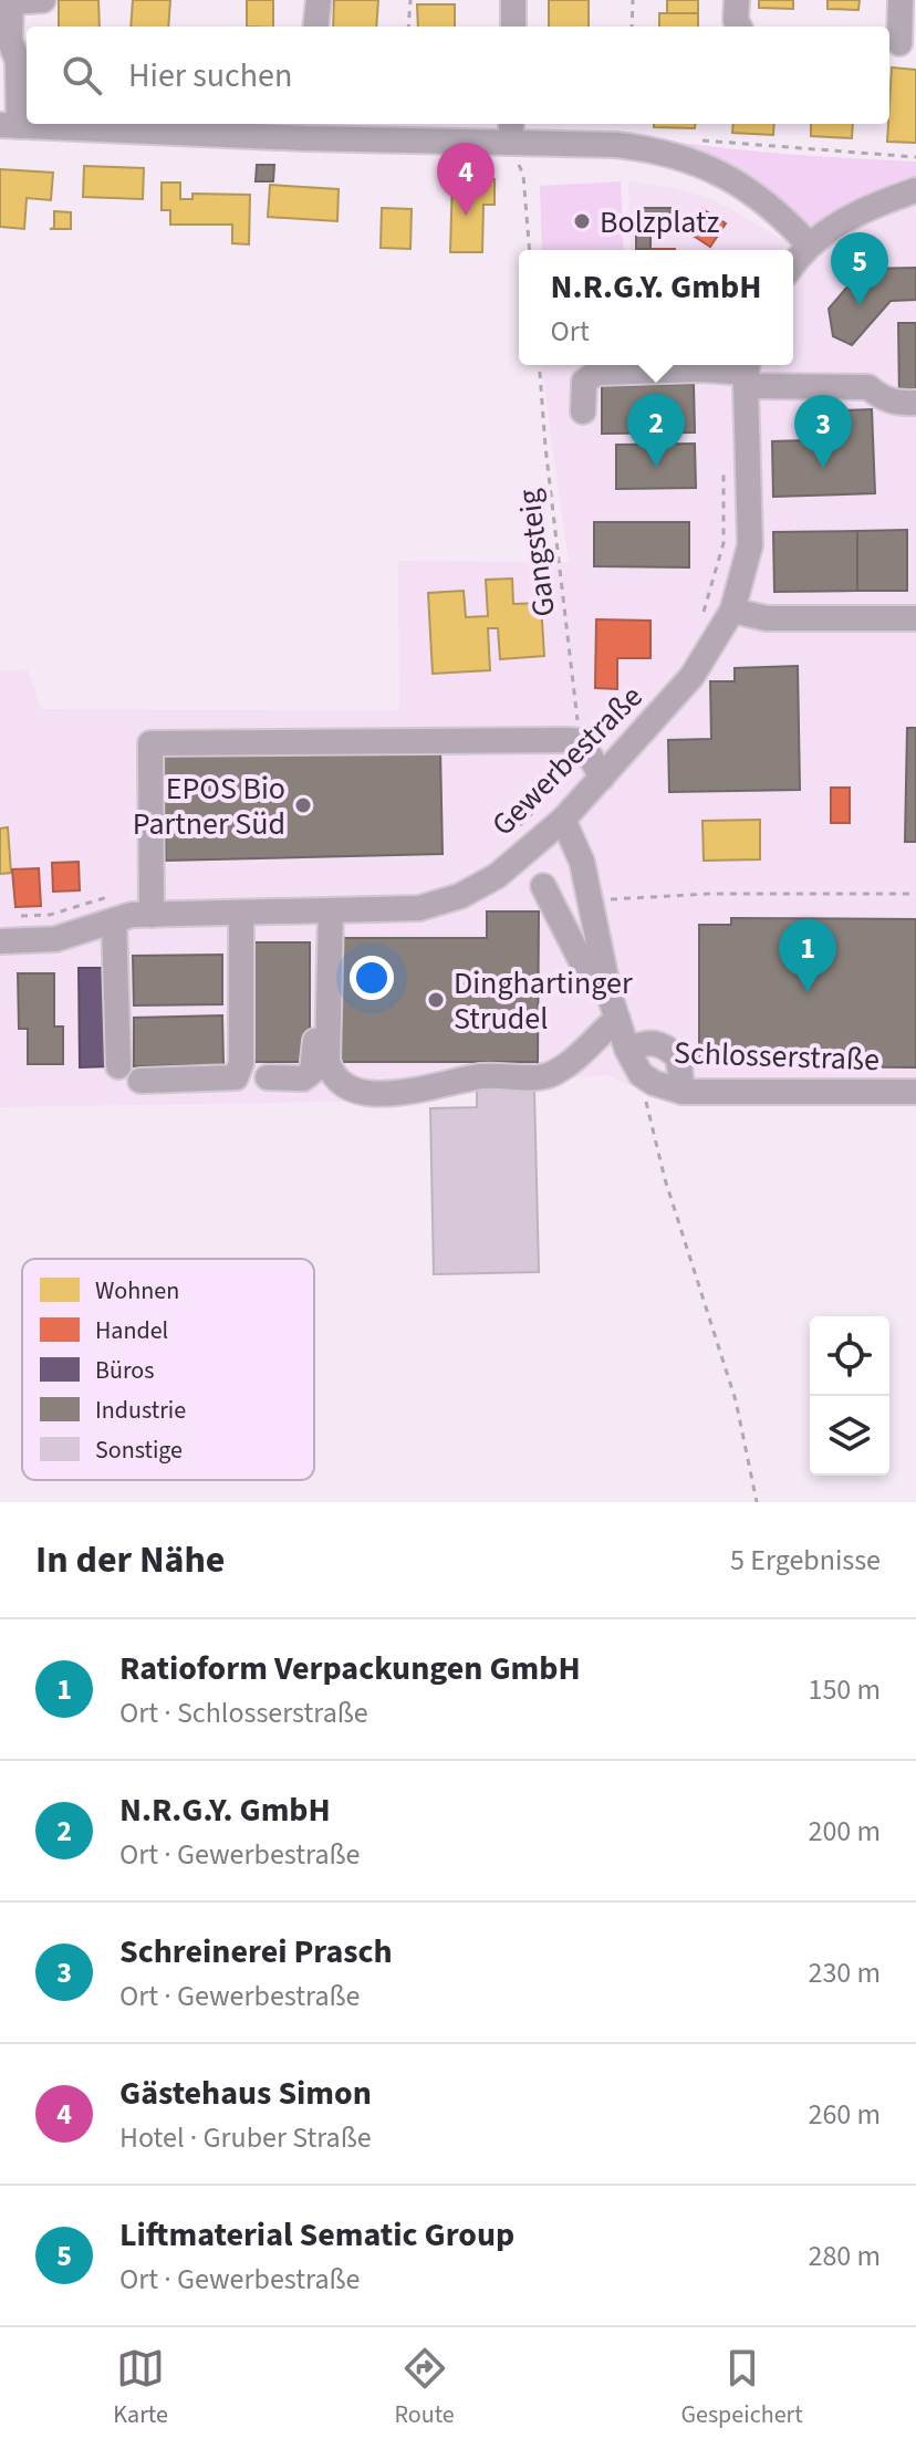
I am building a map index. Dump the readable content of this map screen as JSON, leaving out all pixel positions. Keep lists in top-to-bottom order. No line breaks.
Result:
{"streets":{"street":["Gewerbestraße","Schlosserstraße"],"path":["Gangsteig"]},"crossings":[["Gewerbestraße","Schlosserstraße"]],"places":["Bolzplatz","EPOS Bio Partner Süd","Dinghartinger Strudel"],"legend":["Wohnen","Handel","Büros","Industrie","Sonstige"],"page":{"search":"Hier suchen","pins":["4","5","2","3","1"],"popup":["N.R.G.Y. GmbH","Ort"],"heading":["In der Nähe","5 Ergebnisse"],"list":[{"mark":"1","name":"Ratioform Verpackungen GmbH","note":"Ort · Schlosserstraße","value":"150 m"},{"mark":"2","name":"N.R.G.Y. GmbH","note":"Ort · Gewerbestraße","value":"200 m"},{"mark":"3","name":"Schreinerei Prasch","note":"Ort · Gewerbestraße","value":"230 m"},{"mark":"4","name":"Gästehaus Simon","note":"Hotel · Gruber Straße","value":"260 m"},{"mark":"5","name":"Liftmaterial Sematic Group","note":"Ort · Gewerbestraße","value":"280 m"}],"nav":["Karte","Route","Gespeichert"]}}
